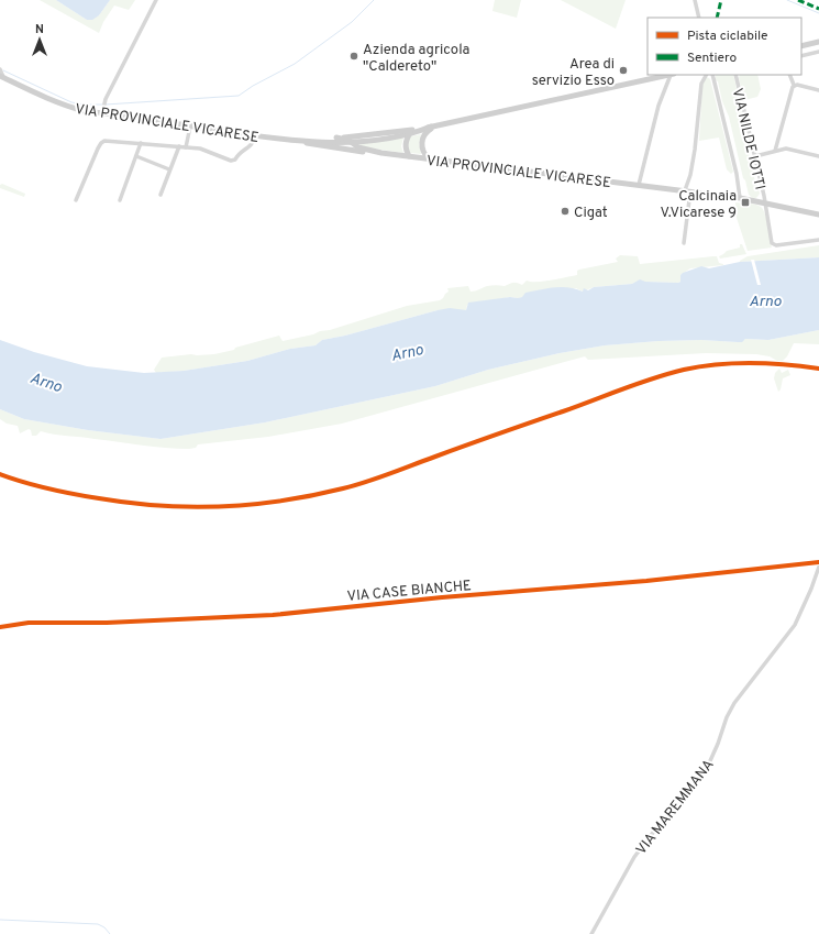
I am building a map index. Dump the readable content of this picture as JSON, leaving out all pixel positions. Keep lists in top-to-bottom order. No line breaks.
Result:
{"streets":{"main road":["VIA PROVINCIALE VICARESE"],"street":["VIA NILDE IOTTI","VIA CASE BIANCHE","VIA MAREMMANA"]},"crossings":[["VIA PROVINCIALE VICARESE","VIA NILDE IOTTI"]],"water":["Arno"],"places":{"other":["Azienda agricola \"Caldereto\"","Area di servizio Esso","Cigat"],"transit":["Calcinaia V.Vicarese 9"]},"legend":["Pista ciclabile","Sentiero"],"north":"top"}
